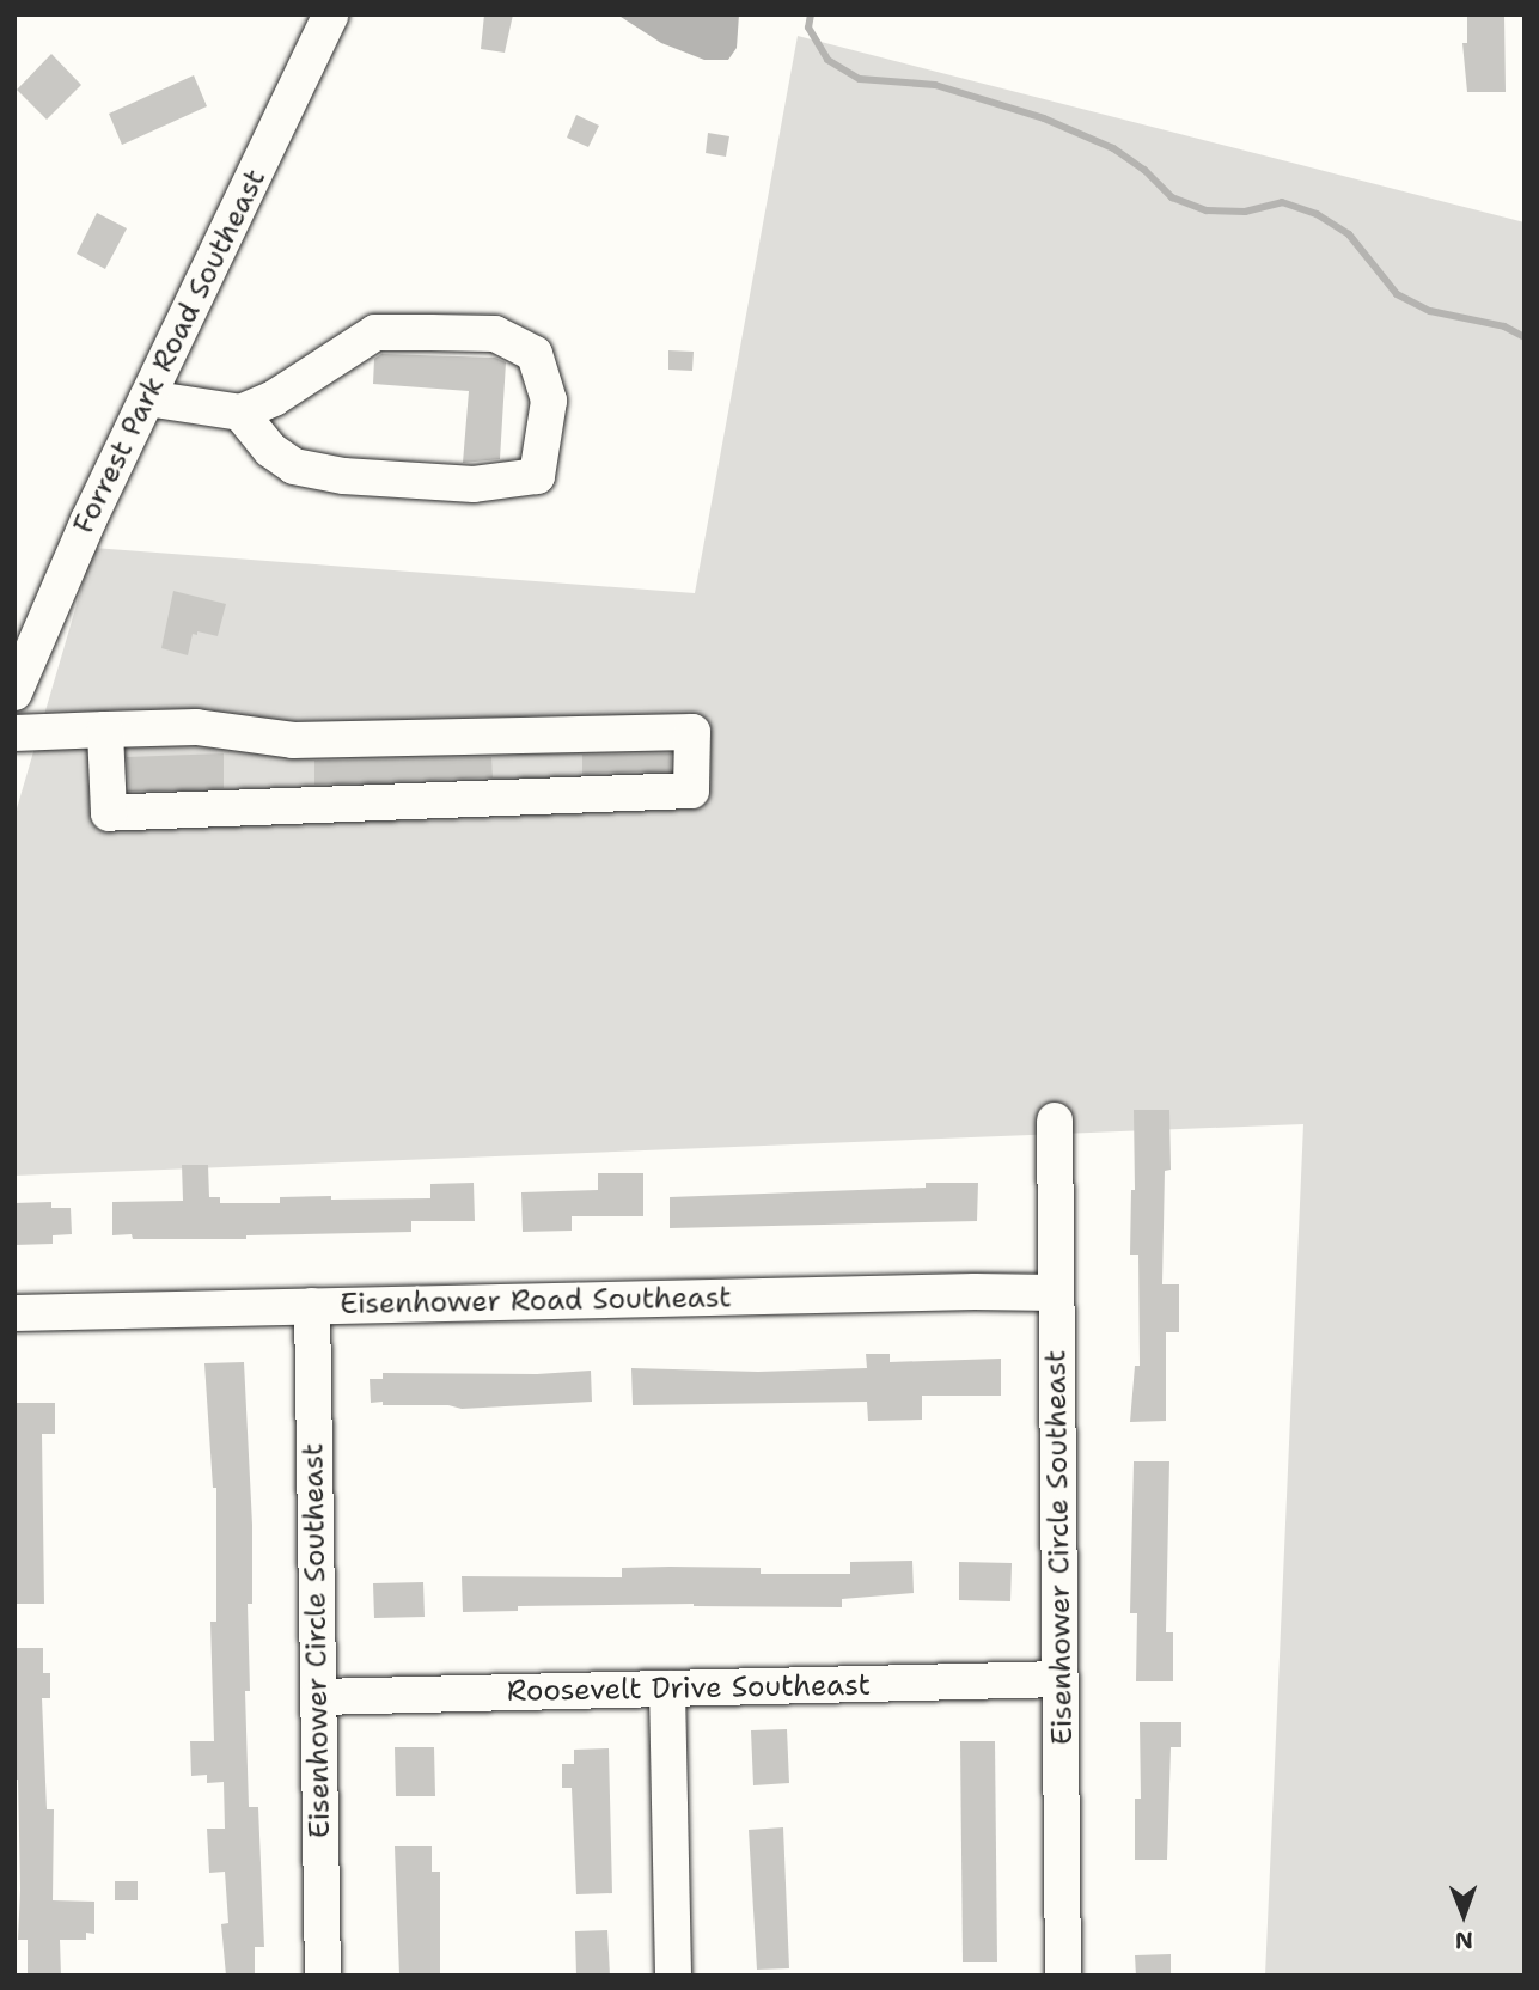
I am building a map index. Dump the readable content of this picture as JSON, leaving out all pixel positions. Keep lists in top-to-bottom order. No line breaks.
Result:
{"streets":{"street":["Forrest Park Road Southeast","Eisenhower Road Southeast","Eisenhower Circle Southeast","Roosevelt Drive Southeast"]},"crossings":[["Eisenhower Road Southeast","Eisenhower Circle Southeast"],["Eisenhower Circle Southeast","Roosevelt Drive Southeast"]],"north":"bottom"}
